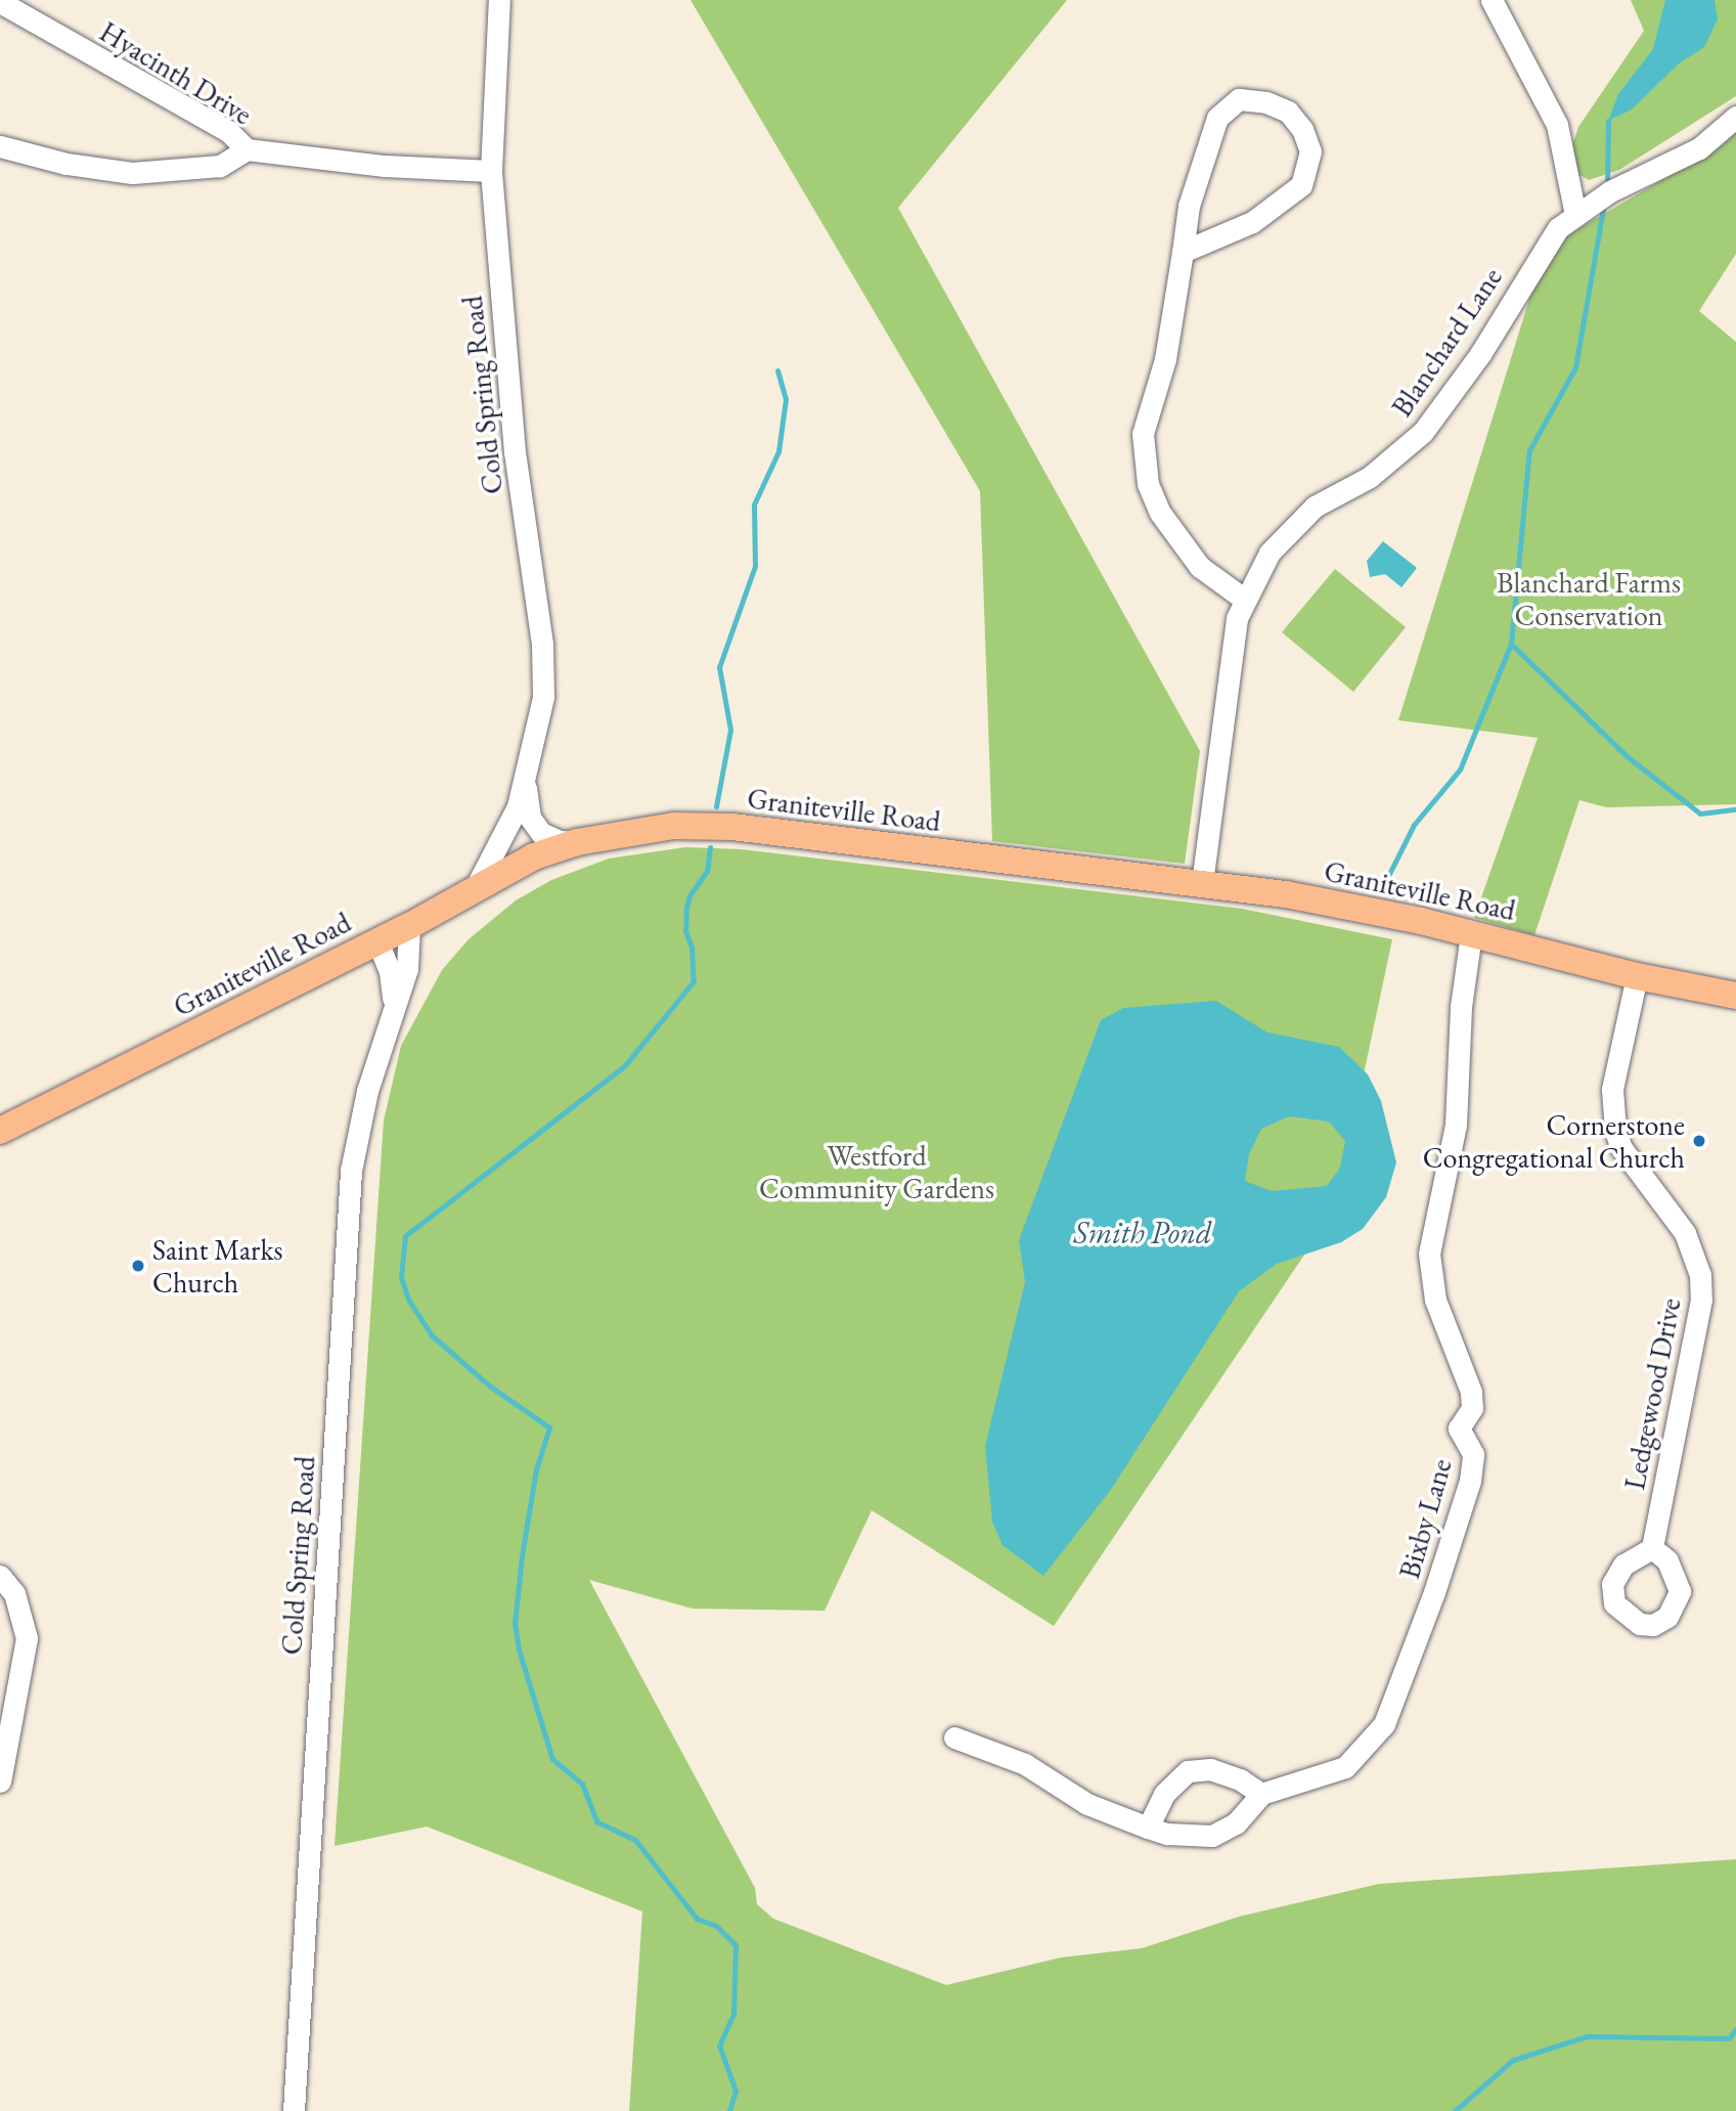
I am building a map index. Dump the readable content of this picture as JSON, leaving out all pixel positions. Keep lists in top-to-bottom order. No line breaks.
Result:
{"streets":{"main road":["Graniteville Road"],"street":["Hyacinth Drive","Blanchard Lane","Cold Spring Road","Ledgewood Drive","Bixby Lane"]},"crossings":[["Hyacinth Drive","Cold Spring Road"],["Blanchard Lane","Graniteville Road"],["Cold Spring Road","Graniteville Road"],["Graniteville Road","Ledgewood Drive"],["Graniteville Road","Bixby Lane"]],"water":["Smith Pond"],"parks":["Blanchard Farms Conservation","Westford Community Gardens"],"places":["Cornerstone Congregational Church","Saint Marks Church"]}
